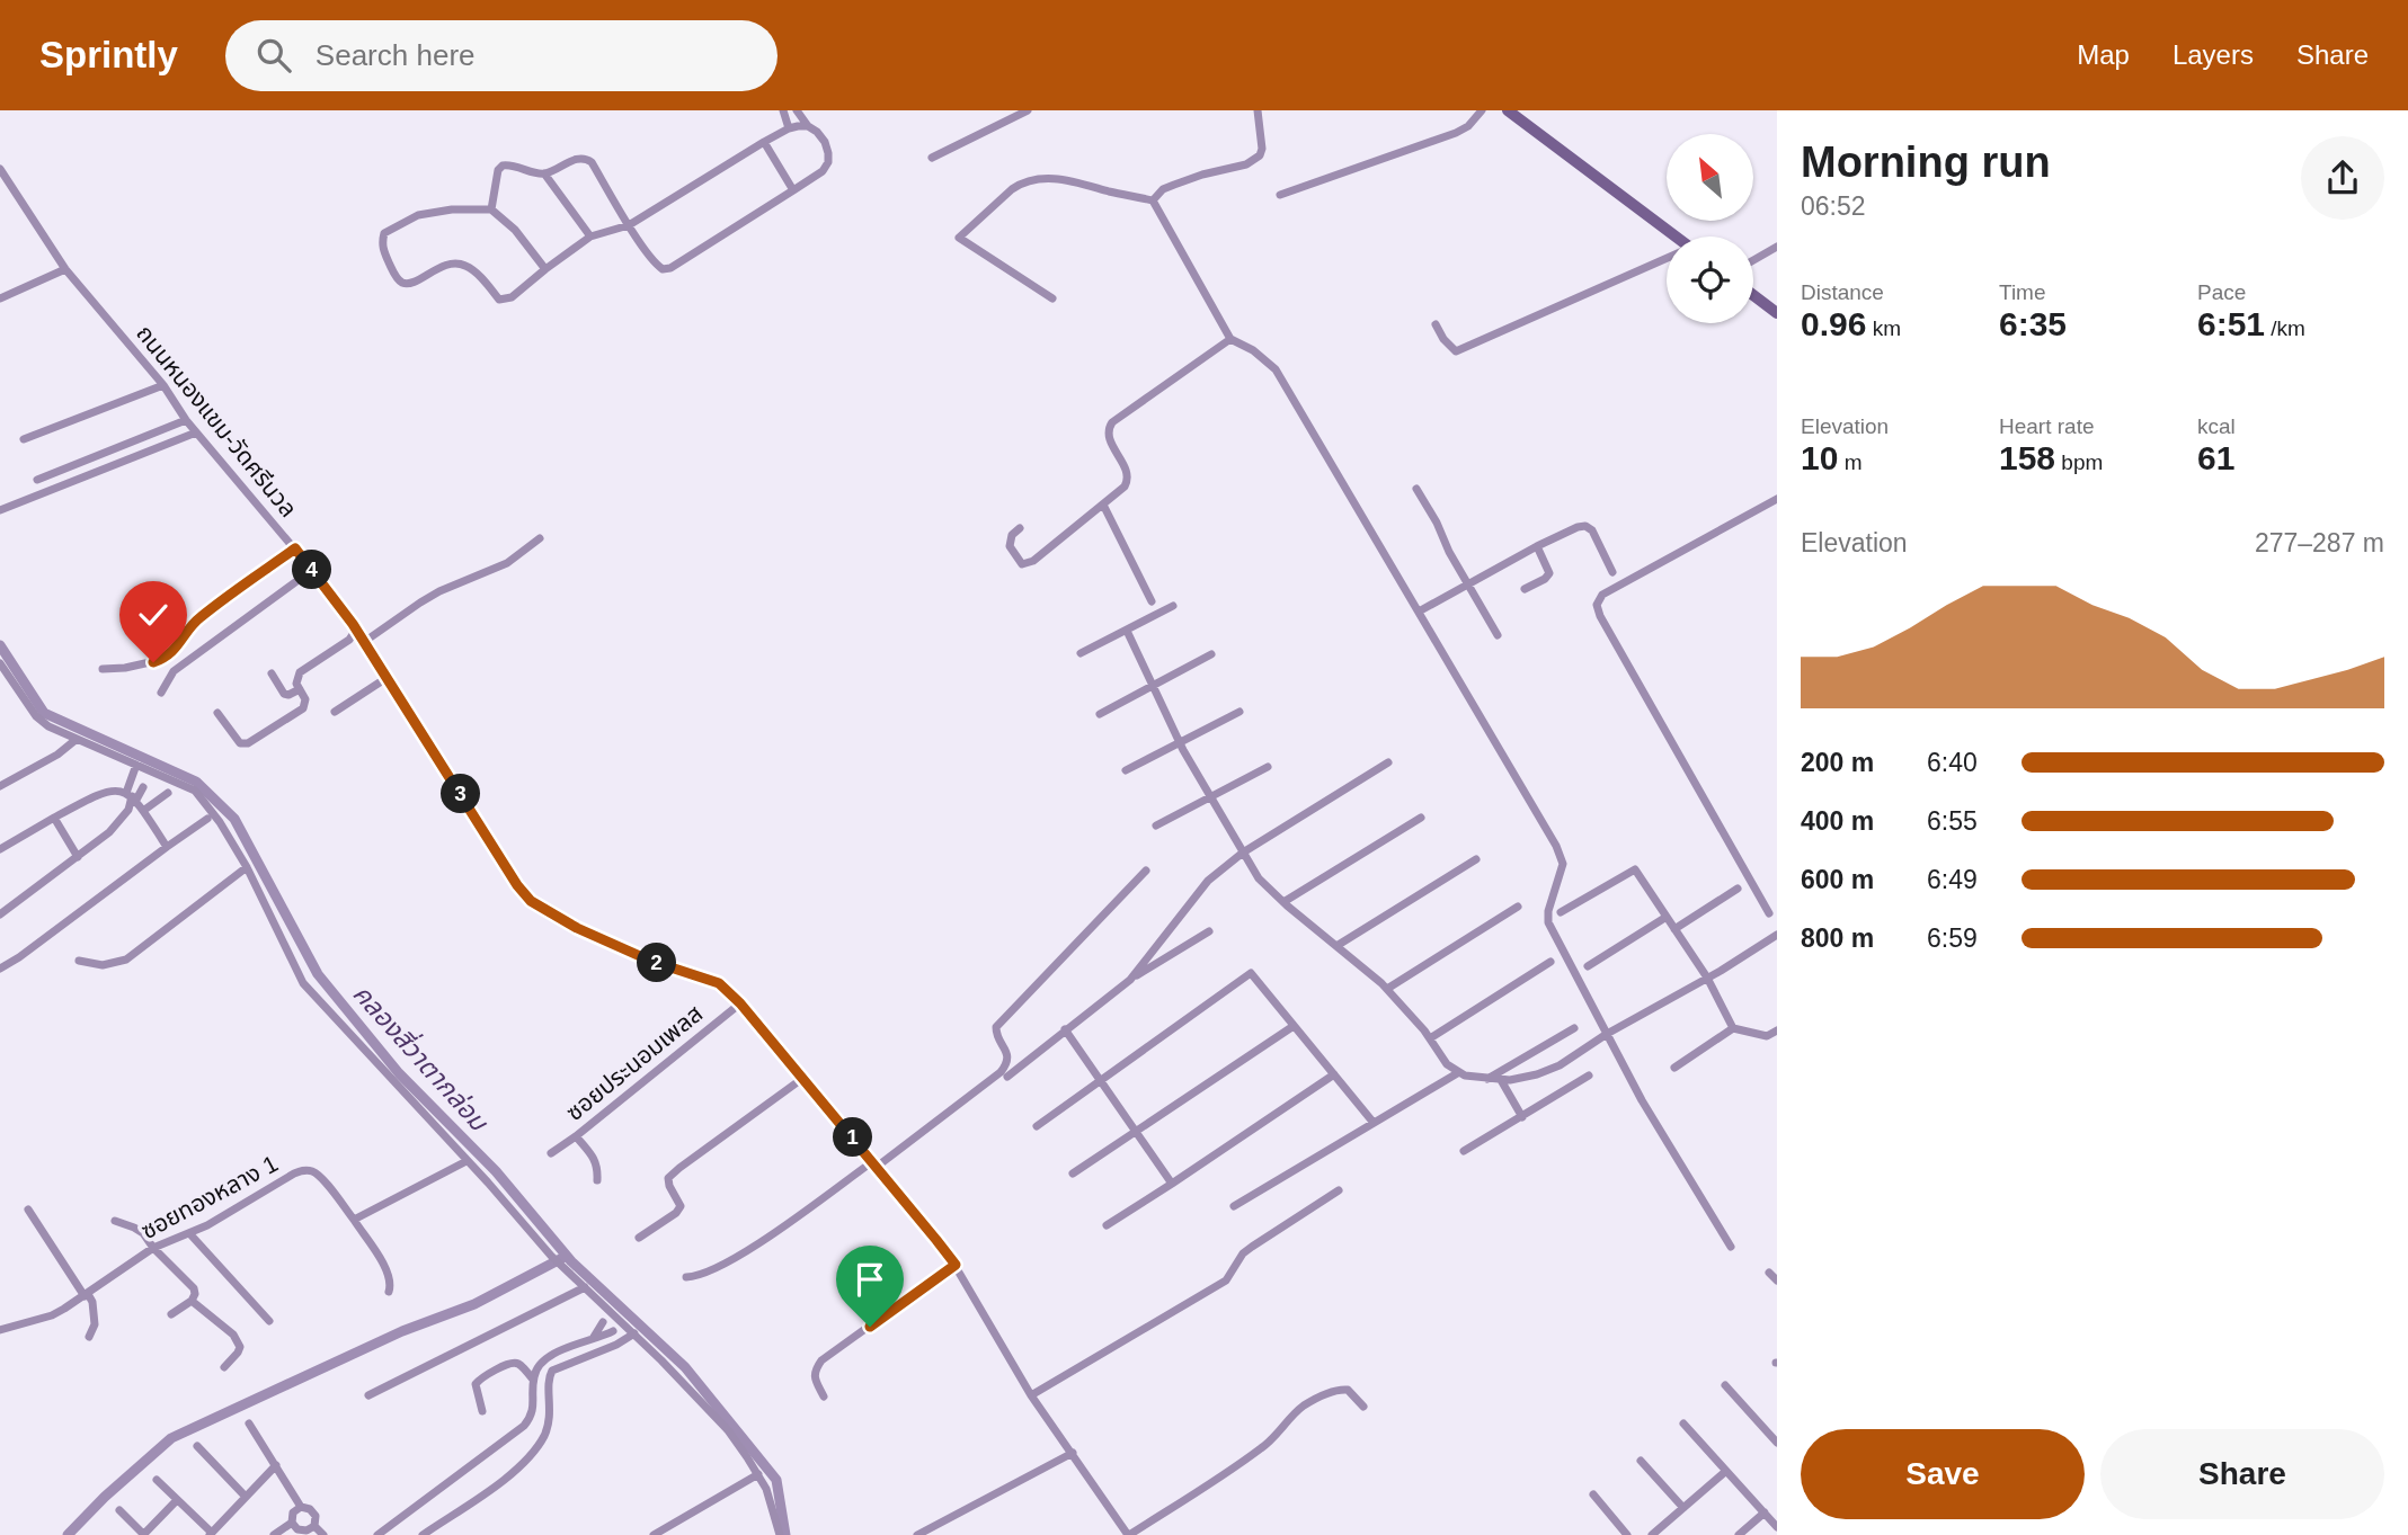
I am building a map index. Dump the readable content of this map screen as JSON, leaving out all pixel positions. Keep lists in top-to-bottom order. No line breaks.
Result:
{"streets":{"street":["ถนนหนองแขม-วัดศรีนวล","ซอยประนอมเพลส","ซอยทองหลาง 1"]},"crossings":[["ถนนหนองแขม-วัดศรีนวล","ซอยประนอมเพลส"]],"water":["คลองสี่วาตากล่อม"],"north":"top left","page":{"header":"Sprintly","search":"Search here","nav":["Map","Layers","Share"],"heading":["Morning run","06:52"],"stats":[["Distance","0.96 km"],["Time","6:35"],["Pace","6:51 /km"],["Elevation","10 m"],["Heart rate","158 bpm"],["kcal","61"]],"chart":["Elevation","277–287 m"],"pins":["4","3","2","1"],"list":[{"name":"200 m","note":"6:40"},{"name":"400 m","note":"6:55"},{"name":"600 m","note":"6:49"},{"name":"800 m","note":"6:59"}],"buttons":["Save","Share"]}}
